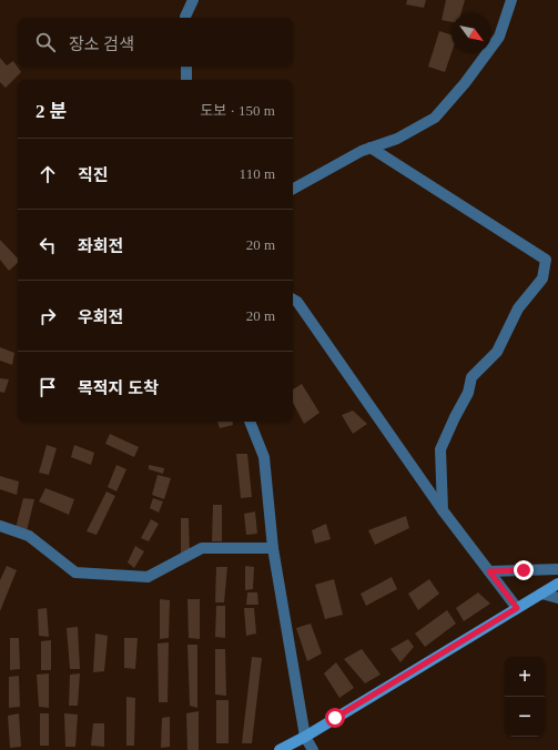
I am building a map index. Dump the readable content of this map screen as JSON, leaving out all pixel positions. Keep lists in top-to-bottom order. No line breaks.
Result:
{"north":"bottom right","page":{"search":"장소 검색","heading":["2 분","도보 · 150 m"],"list":[["직진","110 m"],["좌회전","20 m"],["우회전","20 m"],"목적지 도착"],"map_buttons":["+","−"]}}
